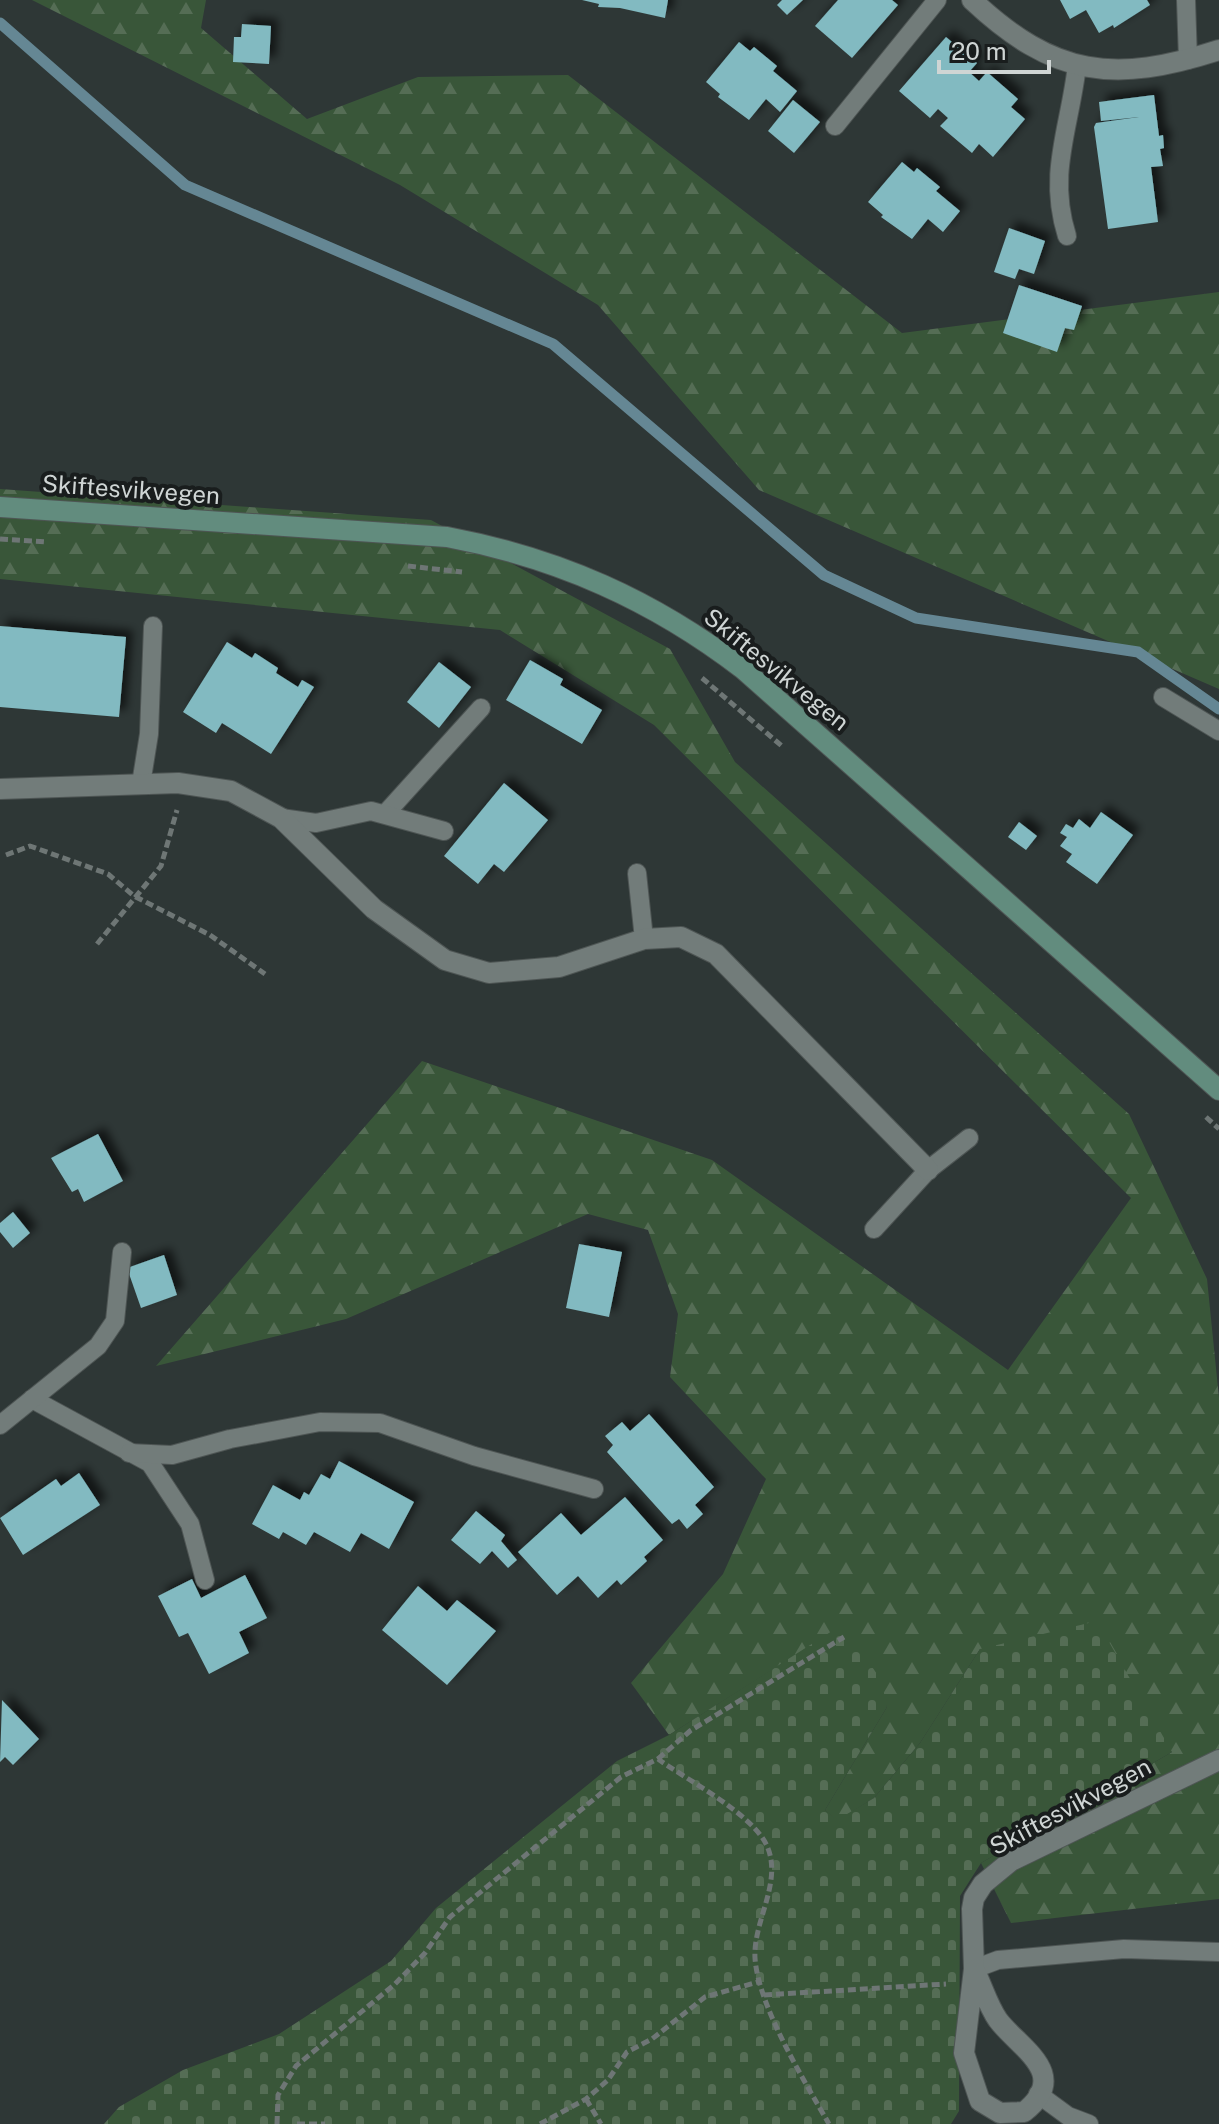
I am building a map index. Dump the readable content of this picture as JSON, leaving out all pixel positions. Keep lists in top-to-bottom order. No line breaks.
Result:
{"streets":{"main road":["Skiftesvikvegen"]},"scale_bar":"20 m"}
